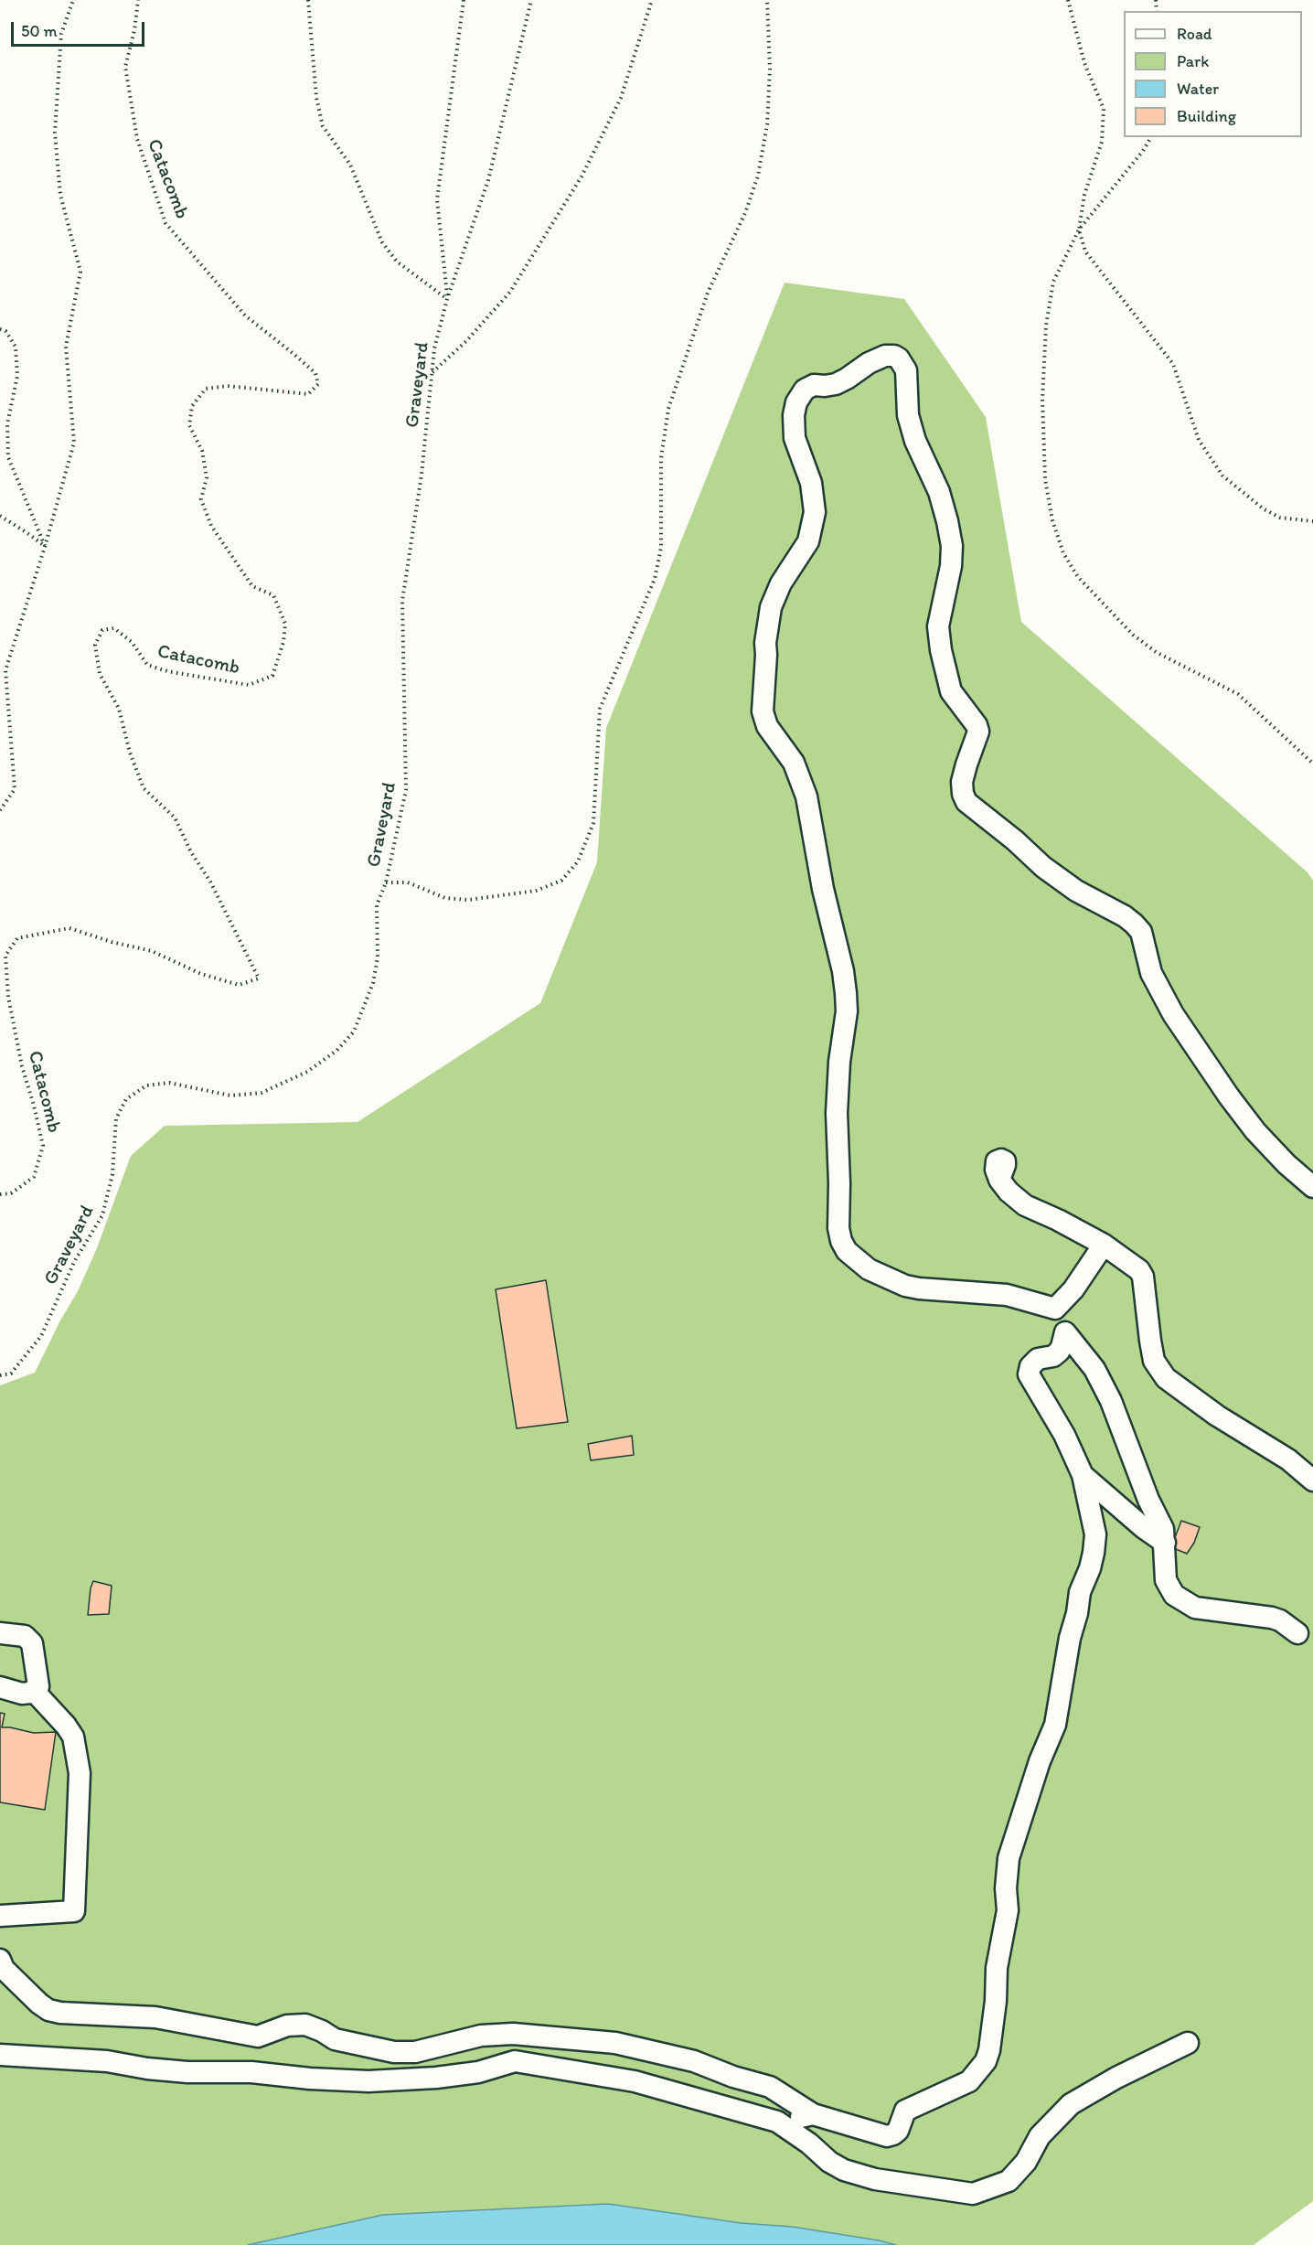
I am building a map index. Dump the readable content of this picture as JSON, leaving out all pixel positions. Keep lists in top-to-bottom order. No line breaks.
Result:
{"streets":{"path":["Catacomb","Graveyard"]},"legend":["Road","Park","Water","Building"],"scale_bar":"50 m"}
